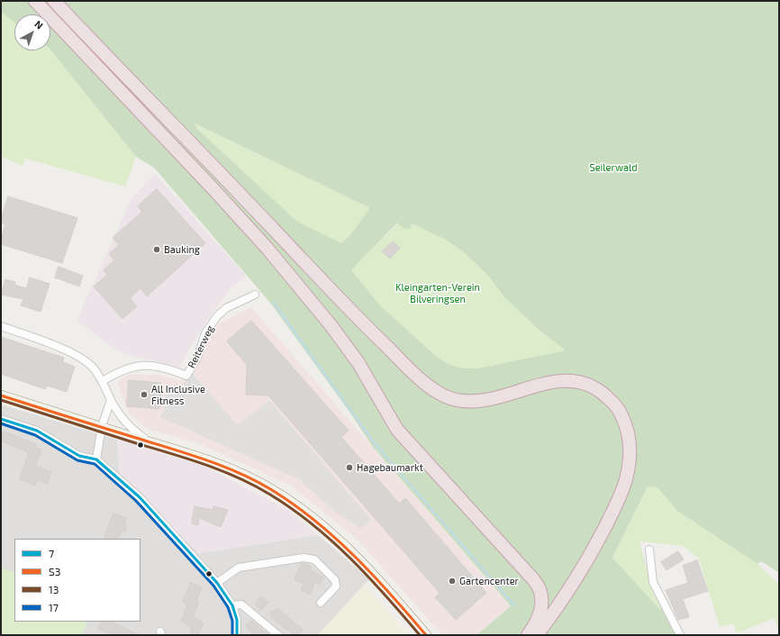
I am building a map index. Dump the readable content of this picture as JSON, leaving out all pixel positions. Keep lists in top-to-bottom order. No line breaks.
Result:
{"streets":{"street":["Reiterweg"]},"parks":["Seilerwald","Kleingarten-Verein Bilveringsen"],"places":["Bauking","All Inclusive Fitness","Hagebaumarkt","Gartencenter"],"lines":["transit line S3","transit line 13","transit line 7","transit line 17"],"legend":["7","S3","13","17"],"north":"top right"}
